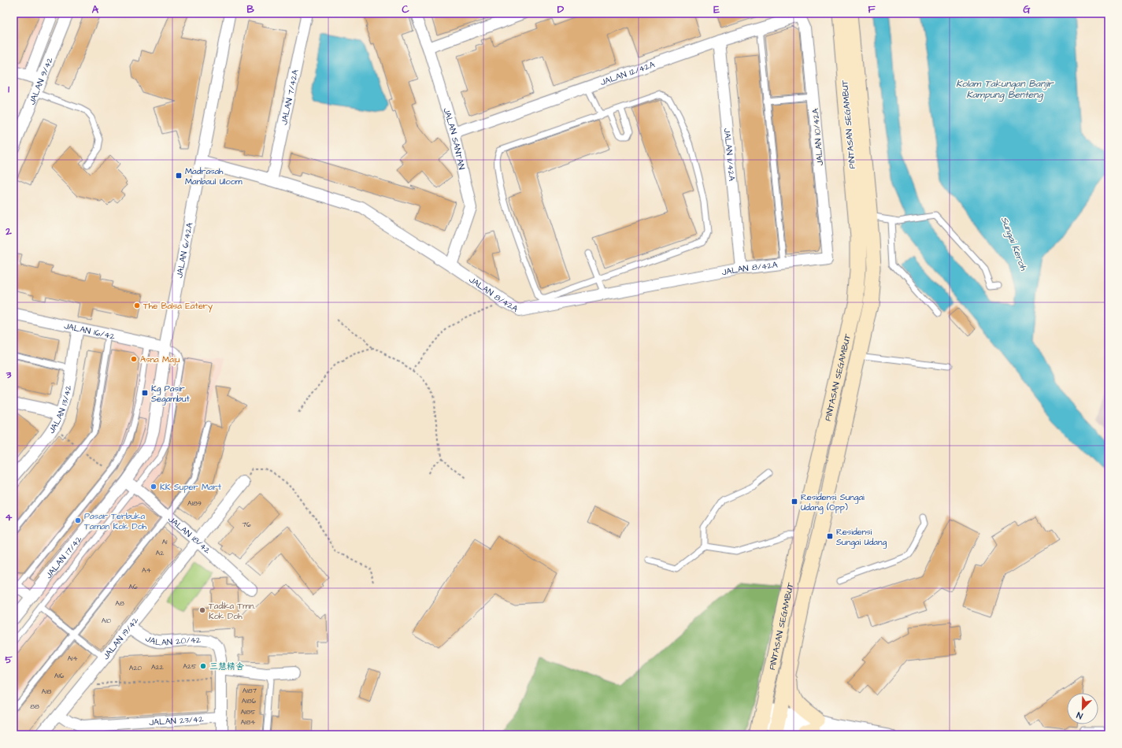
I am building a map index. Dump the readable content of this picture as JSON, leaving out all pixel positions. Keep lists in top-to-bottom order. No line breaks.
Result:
{"streets":{"main road":["PINTASAN SEGAMBUT"],"street":["JALAN 12/42A","JALAN 9/42","JALAN 7/42A","JALAN 10/42A","JALAN SANTAN","JALAN 11/42A","JALAN 6/42A","JALAN 8/42A","JALAN 16/42","JALAN 13/42","JALAN 18/42","JALAN 17/42","JALAN 20/42","JALAN 19/42","JALAN 23/42"]},"crossings":[["JALAN 12/42A","JALAN 10/42A"],["JALAN 12/42A","JALAN SANTAN"],["JALAN 12/42A","JALAN 11/42A"],["JALAN 7/42A","JALAN 8/42A"],["JALAN 10/42A","JALAN 8/42A"],["JALAN SANTAN","JALAN 8/42A"],["JALAN 11/42A","JALAN 8/42A"],["JALAN 6/42A","JALAN 8/42A"],["JALAN 6/42A","JALAN 16/42"],["JALAN 6/42A","JALAN 18/42"],["JALAN 6/42A","JALAN 17/42"],["JALAN 16/42","JALAN 13/42"],["JALAN 18/42","JALAN 17/42"],["JALAN 18/42","JALAN 19/42"],["JALAN 20/42","JALAN 19/42"],["JALAN 19/42","JALAN 23/42"]],"water":["Kolam Takungan Banjir Kampung Benteng","Sungai Keroh"],"places":{"transit":["Madrasah Manbaul Uloom","Kg Pasir Segambut","Residensi Sungai Udang (Opp)","Residensi Sungai Udang"],"other":["The Balsa Eatery","Asna Maju","KK Super Mart","Pasar Terbuka Taman Kok Doh","Tadika Tmn. Kok Doh","三慧精舍"]},"house_numbers":["A189","76","A1","A2","A4","A6","A8","A10","A14","A25","A22","A20","A16","A187","A18","A186","88","A185","A184"],"north":"bottom left","grid":{"columns":["A","B","C","D","E","F","G"],"rows":["1","2","3","4","5"]}}
